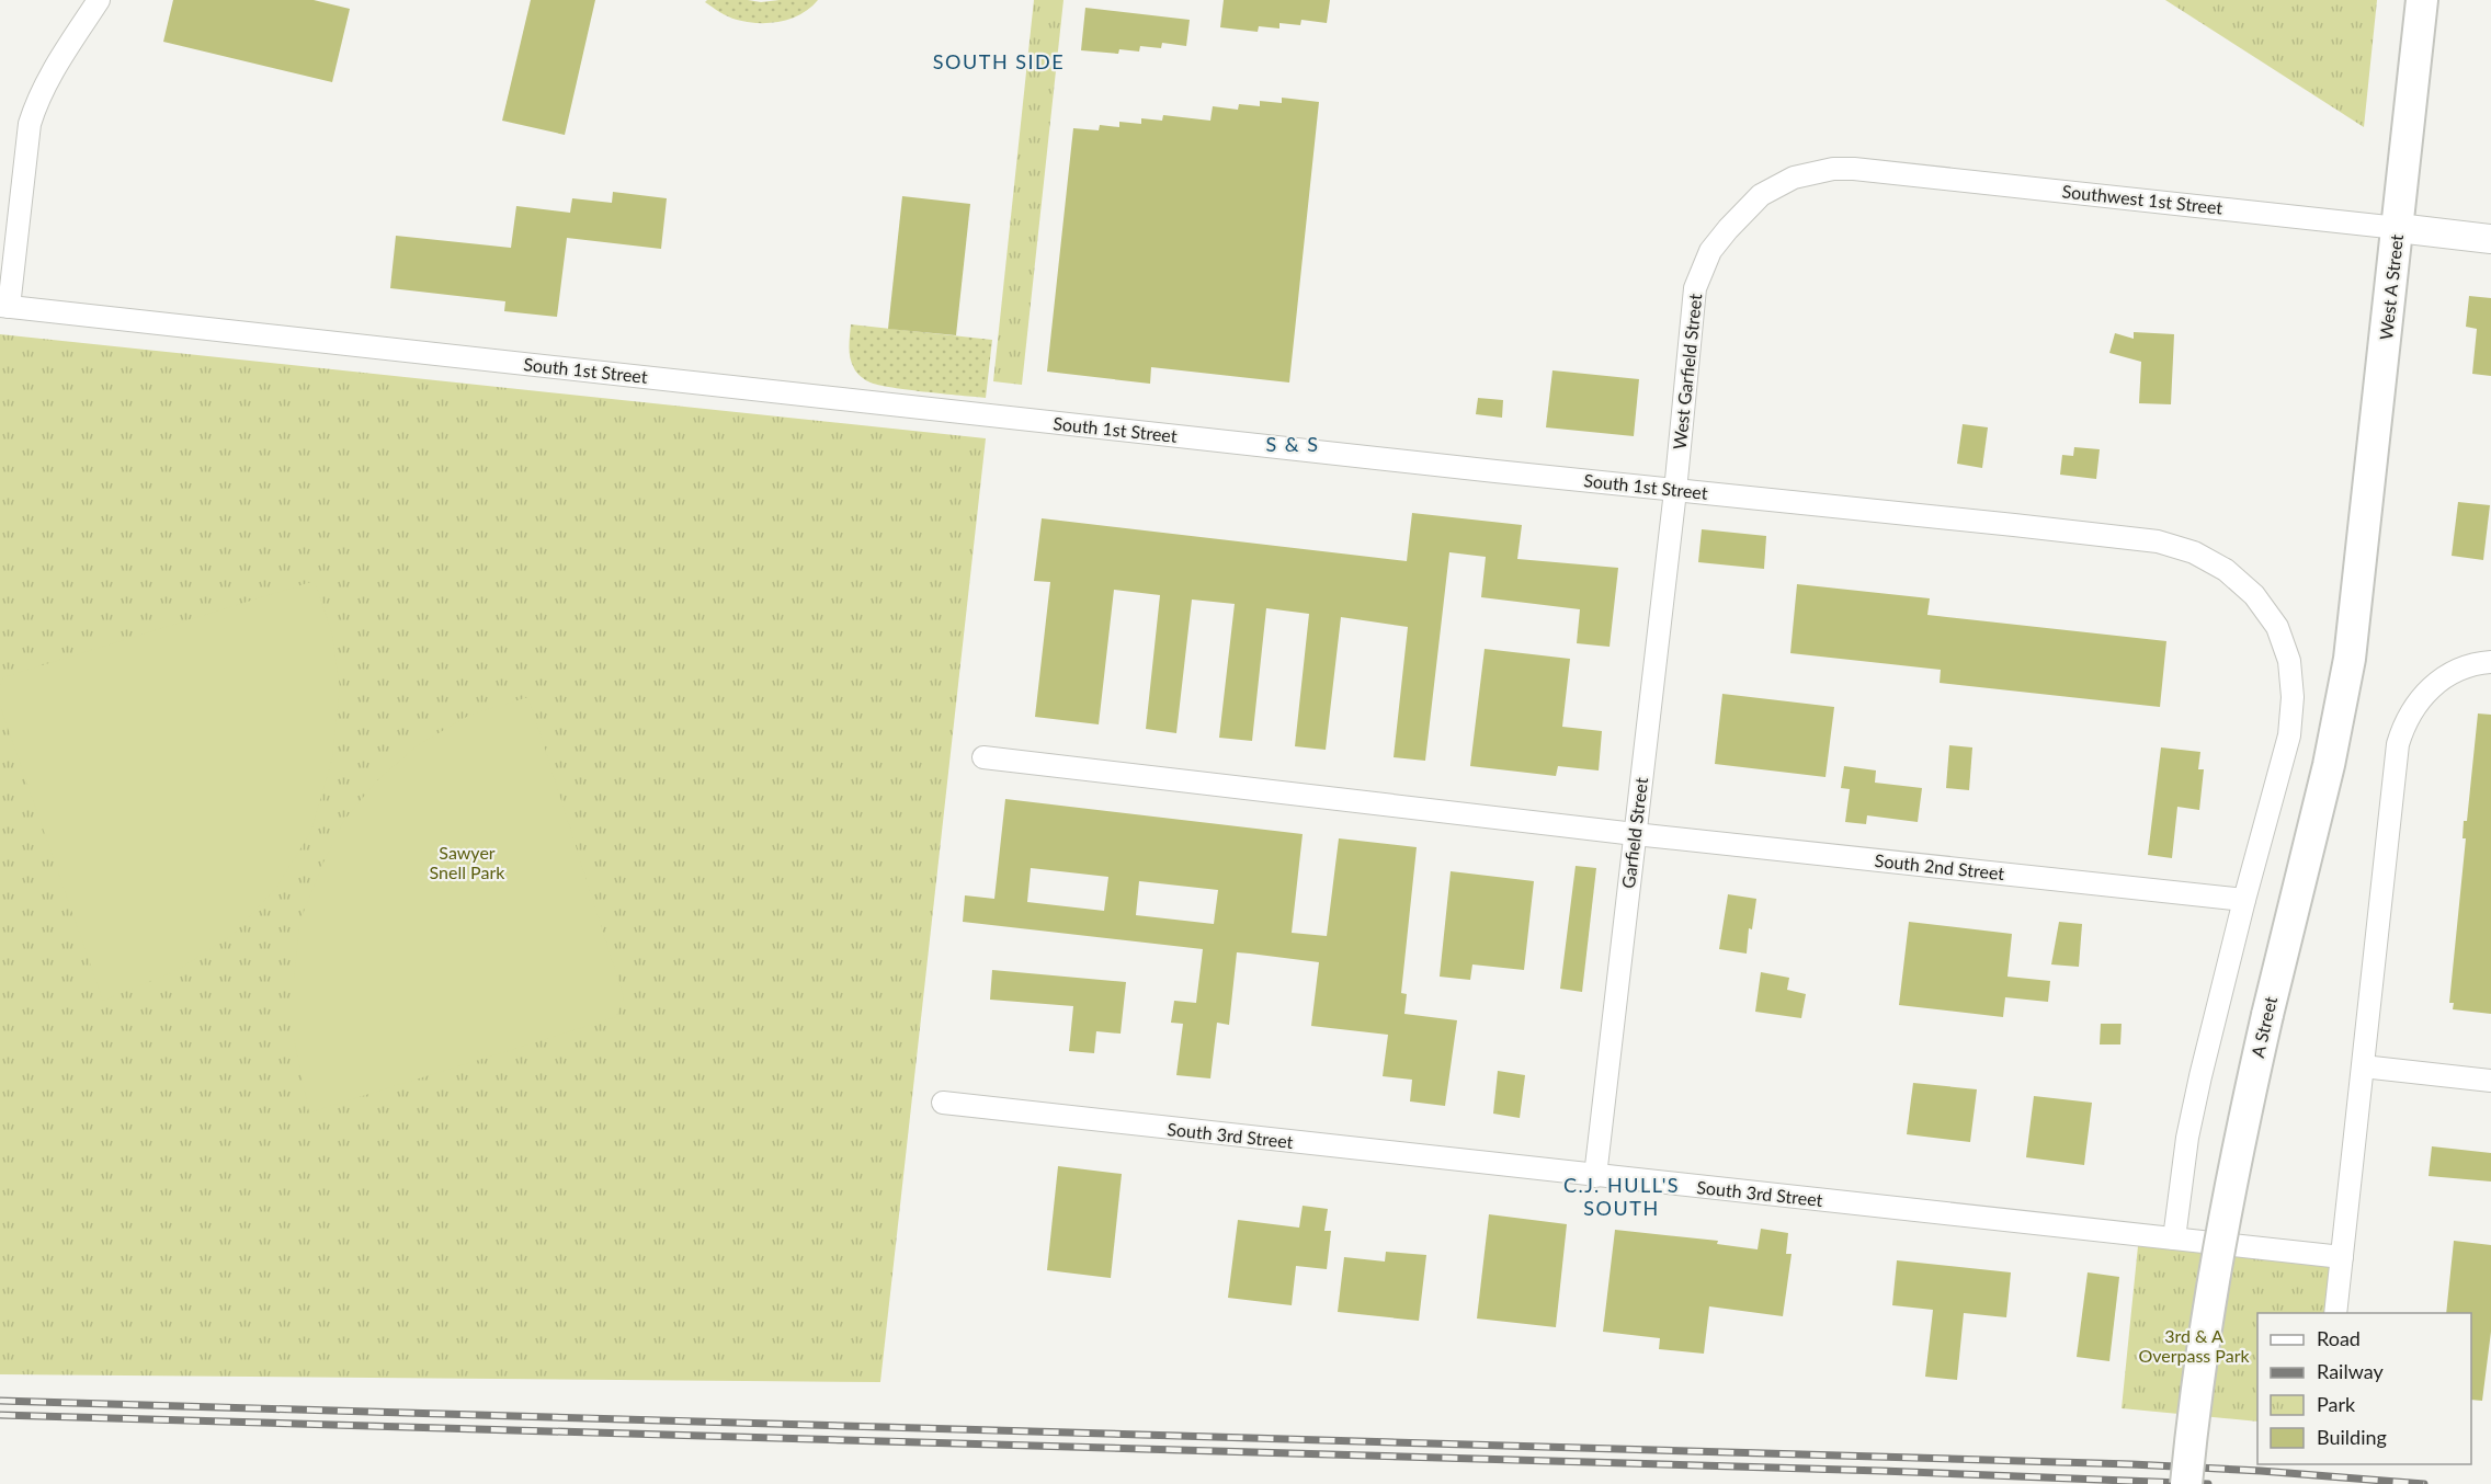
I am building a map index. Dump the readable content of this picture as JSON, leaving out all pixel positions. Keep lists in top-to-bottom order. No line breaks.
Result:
{"streets":{"main road":["West A Street","A Street"],"street":["Southwest 1st Street","South 1st Street","West Garfield Street","Garfield Street","South 2nd Street","South 3rd Street"]},"crossings":[["Southwest 1st Street","West A Street"],["Southwest 1st Street","West Garfield Street"],["West A Street","A Street"],["South 1st Street","West Garfield Street"],["South 1st Street","Garfield Street"],["South 1st Street","South 2nd Street"],["West Garfield Street","Garfield Street"],["Garfield Street","South 2nd Street"],["Garfield Street","South 3rd Street"]],"districts":["SOUTH SIDE","S & S","C.J. HULL'S SOUTH"],"parks":["Sawyer Snell Park","3rd & A Overpass Park"],"legend":["Road","Railway","Park","Building"]}
